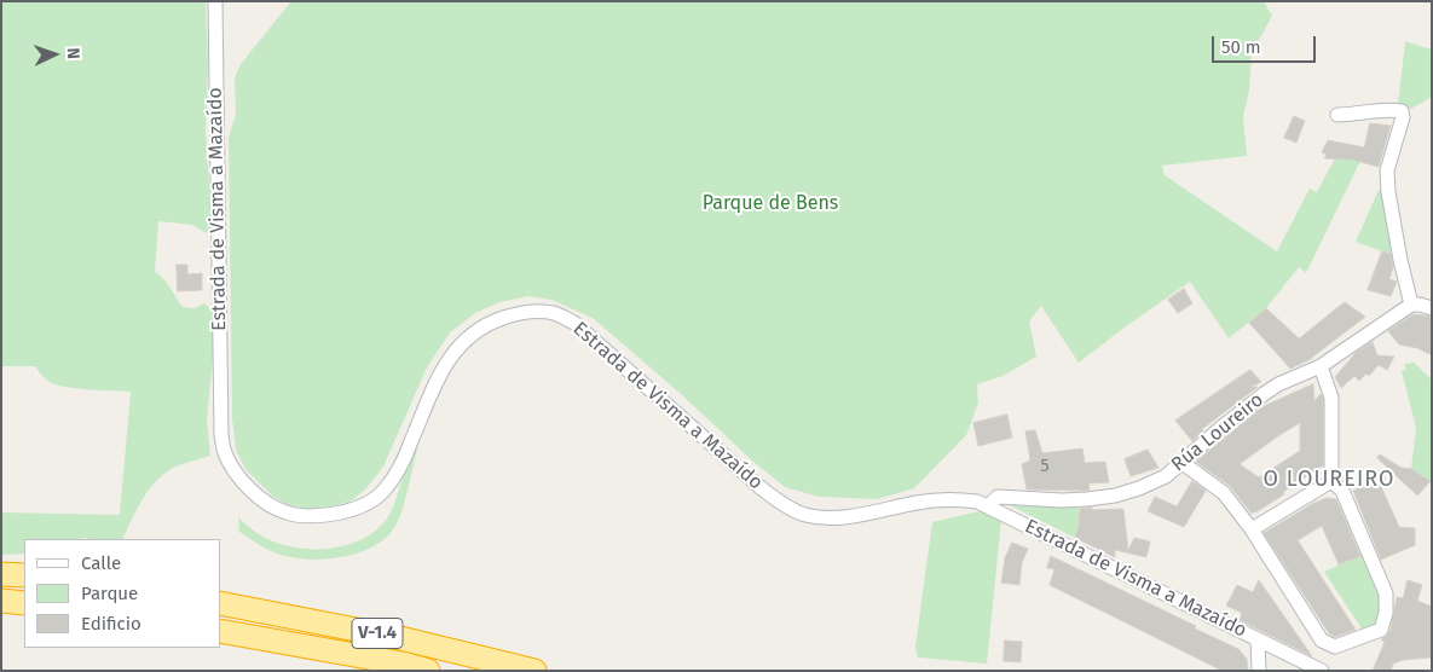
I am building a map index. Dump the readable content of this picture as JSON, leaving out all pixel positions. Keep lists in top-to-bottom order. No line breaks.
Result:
{"streets":{"highway":["V-1.4"],"street":["Estrada de Visma a Mazaído","Rúa Loureiro"]},"crossings":[["Estrada de Visma a Mazaído","Rúa Loureiro"]],"districts":["O LOUREIRO"],"parks":["Parque de Bens"],"house_numbers":["5"],"legend":["Calle","Parque","Edificio"],"scale_bar":"50 m","north":"right"}
